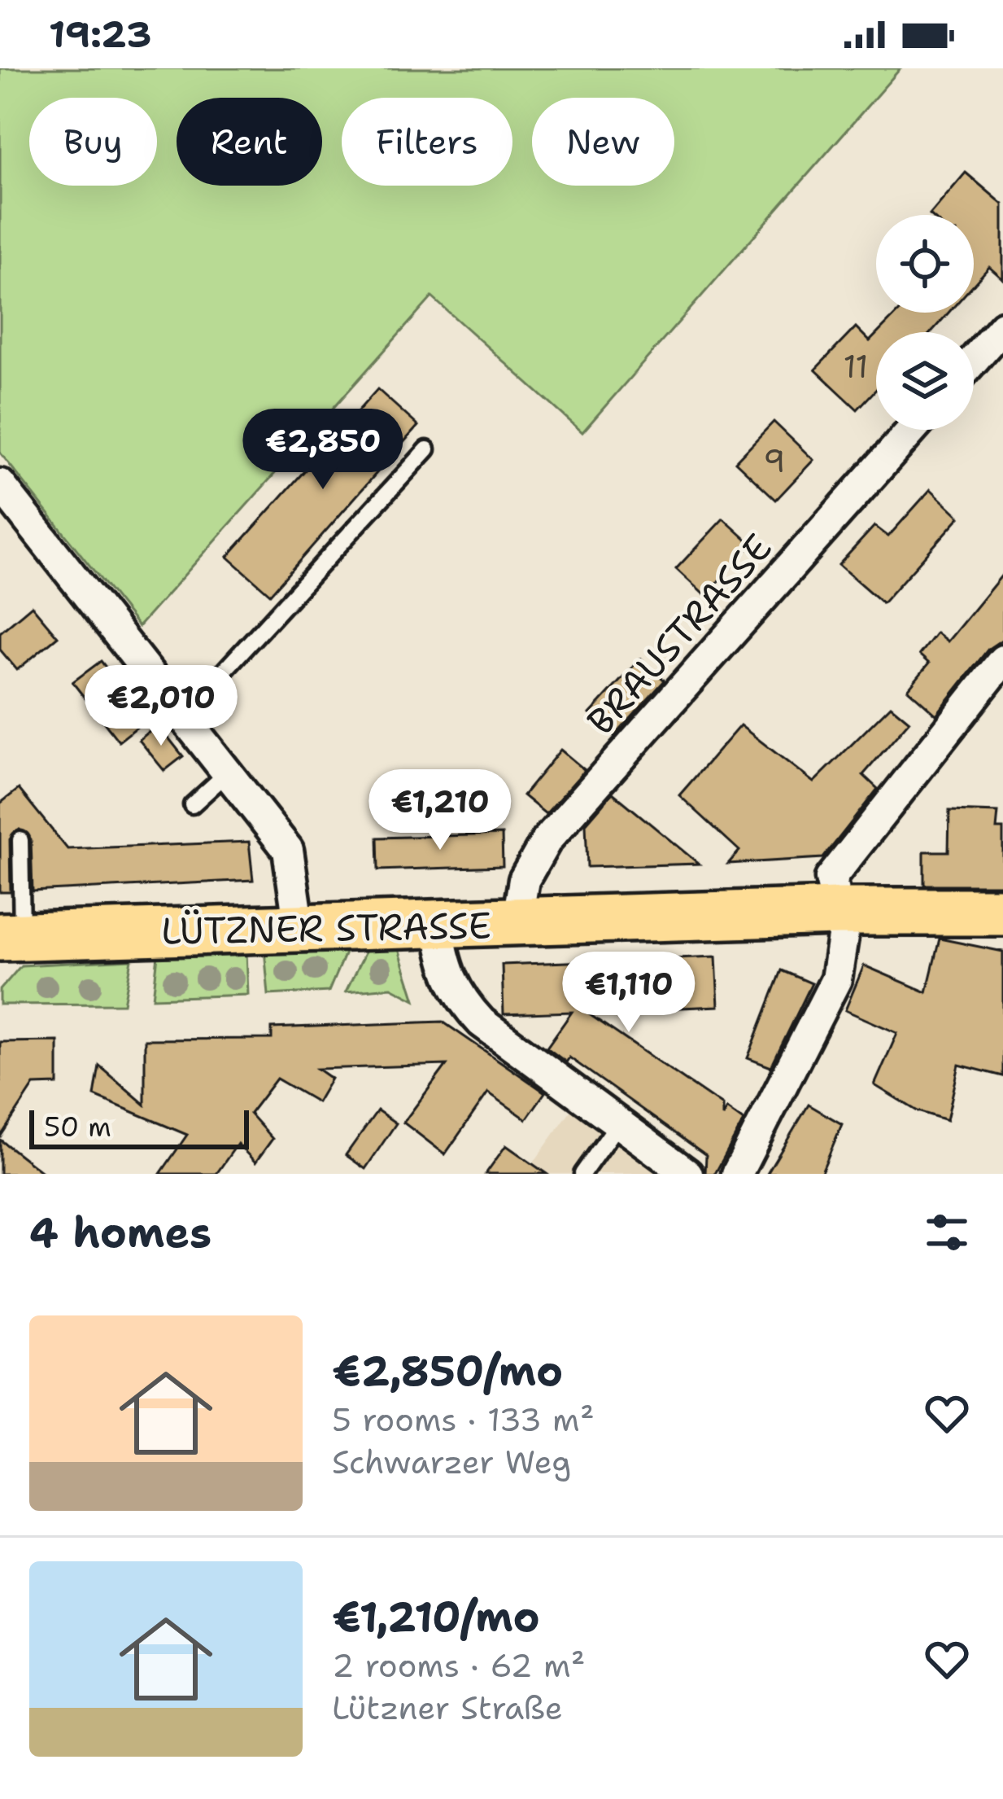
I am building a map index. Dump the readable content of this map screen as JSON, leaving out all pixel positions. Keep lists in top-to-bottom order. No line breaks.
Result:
{"streets":{"main road":["LÜTZNER STRASSE"],"street":["BRAUSTRASSE"]},"crossings":[["BRAUSTRASSE","LÜTZNER STRASSE"]],"house_numbers":["11","9"],"scale_bar":"50 m","page":{"status":"19:23","chip":["Buy","Rent","Filters","New"],"price":["€2,850","€2,010","€1,210","€1,110"],"scale":"50 m","heading":"4 homes","list":[{"name":"€2,850/mo","note":"5 rooms · 133 m² · Schwarzer Weg"},{"name":"€1,210/mo","note":"2 rooms · 62 m² · Lützner Straße"}]}}
